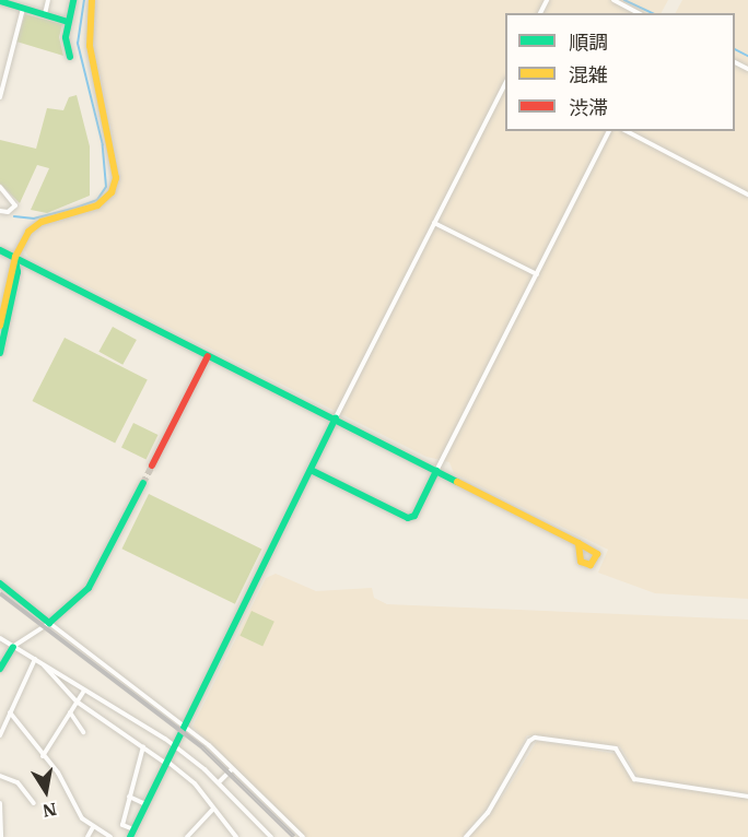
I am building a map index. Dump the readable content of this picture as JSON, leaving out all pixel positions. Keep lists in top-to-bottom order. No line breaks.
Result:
{"legend":["順調","混雑","渋滞"],"north":"bottom"}
